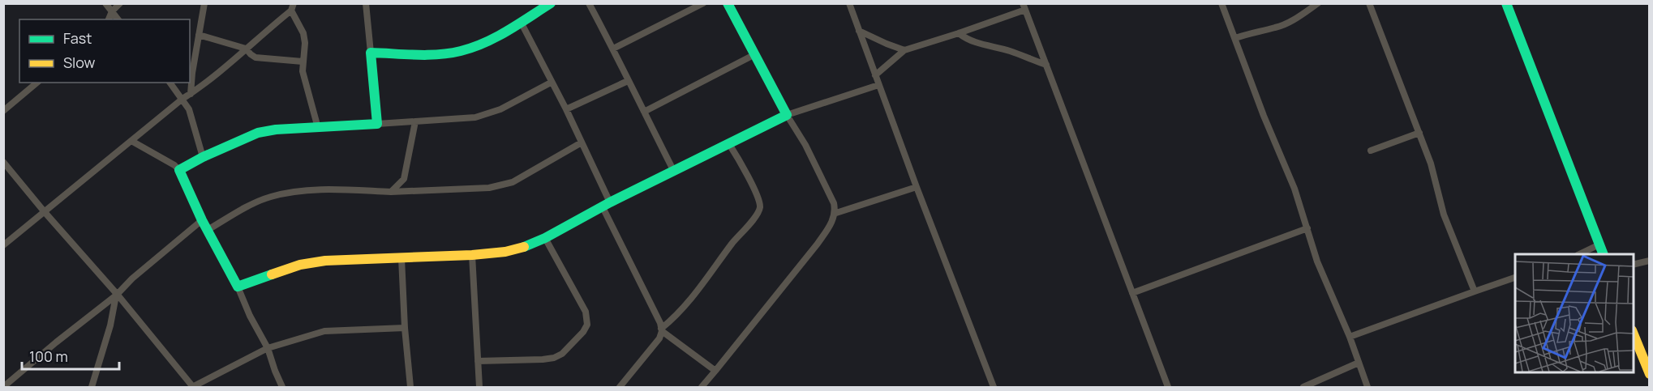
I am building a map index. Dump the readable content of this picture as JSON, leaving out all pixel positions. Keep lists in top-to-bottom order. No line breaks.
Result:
{"legend":["Fast","Slow"],"scale_bar":"100 m"}
